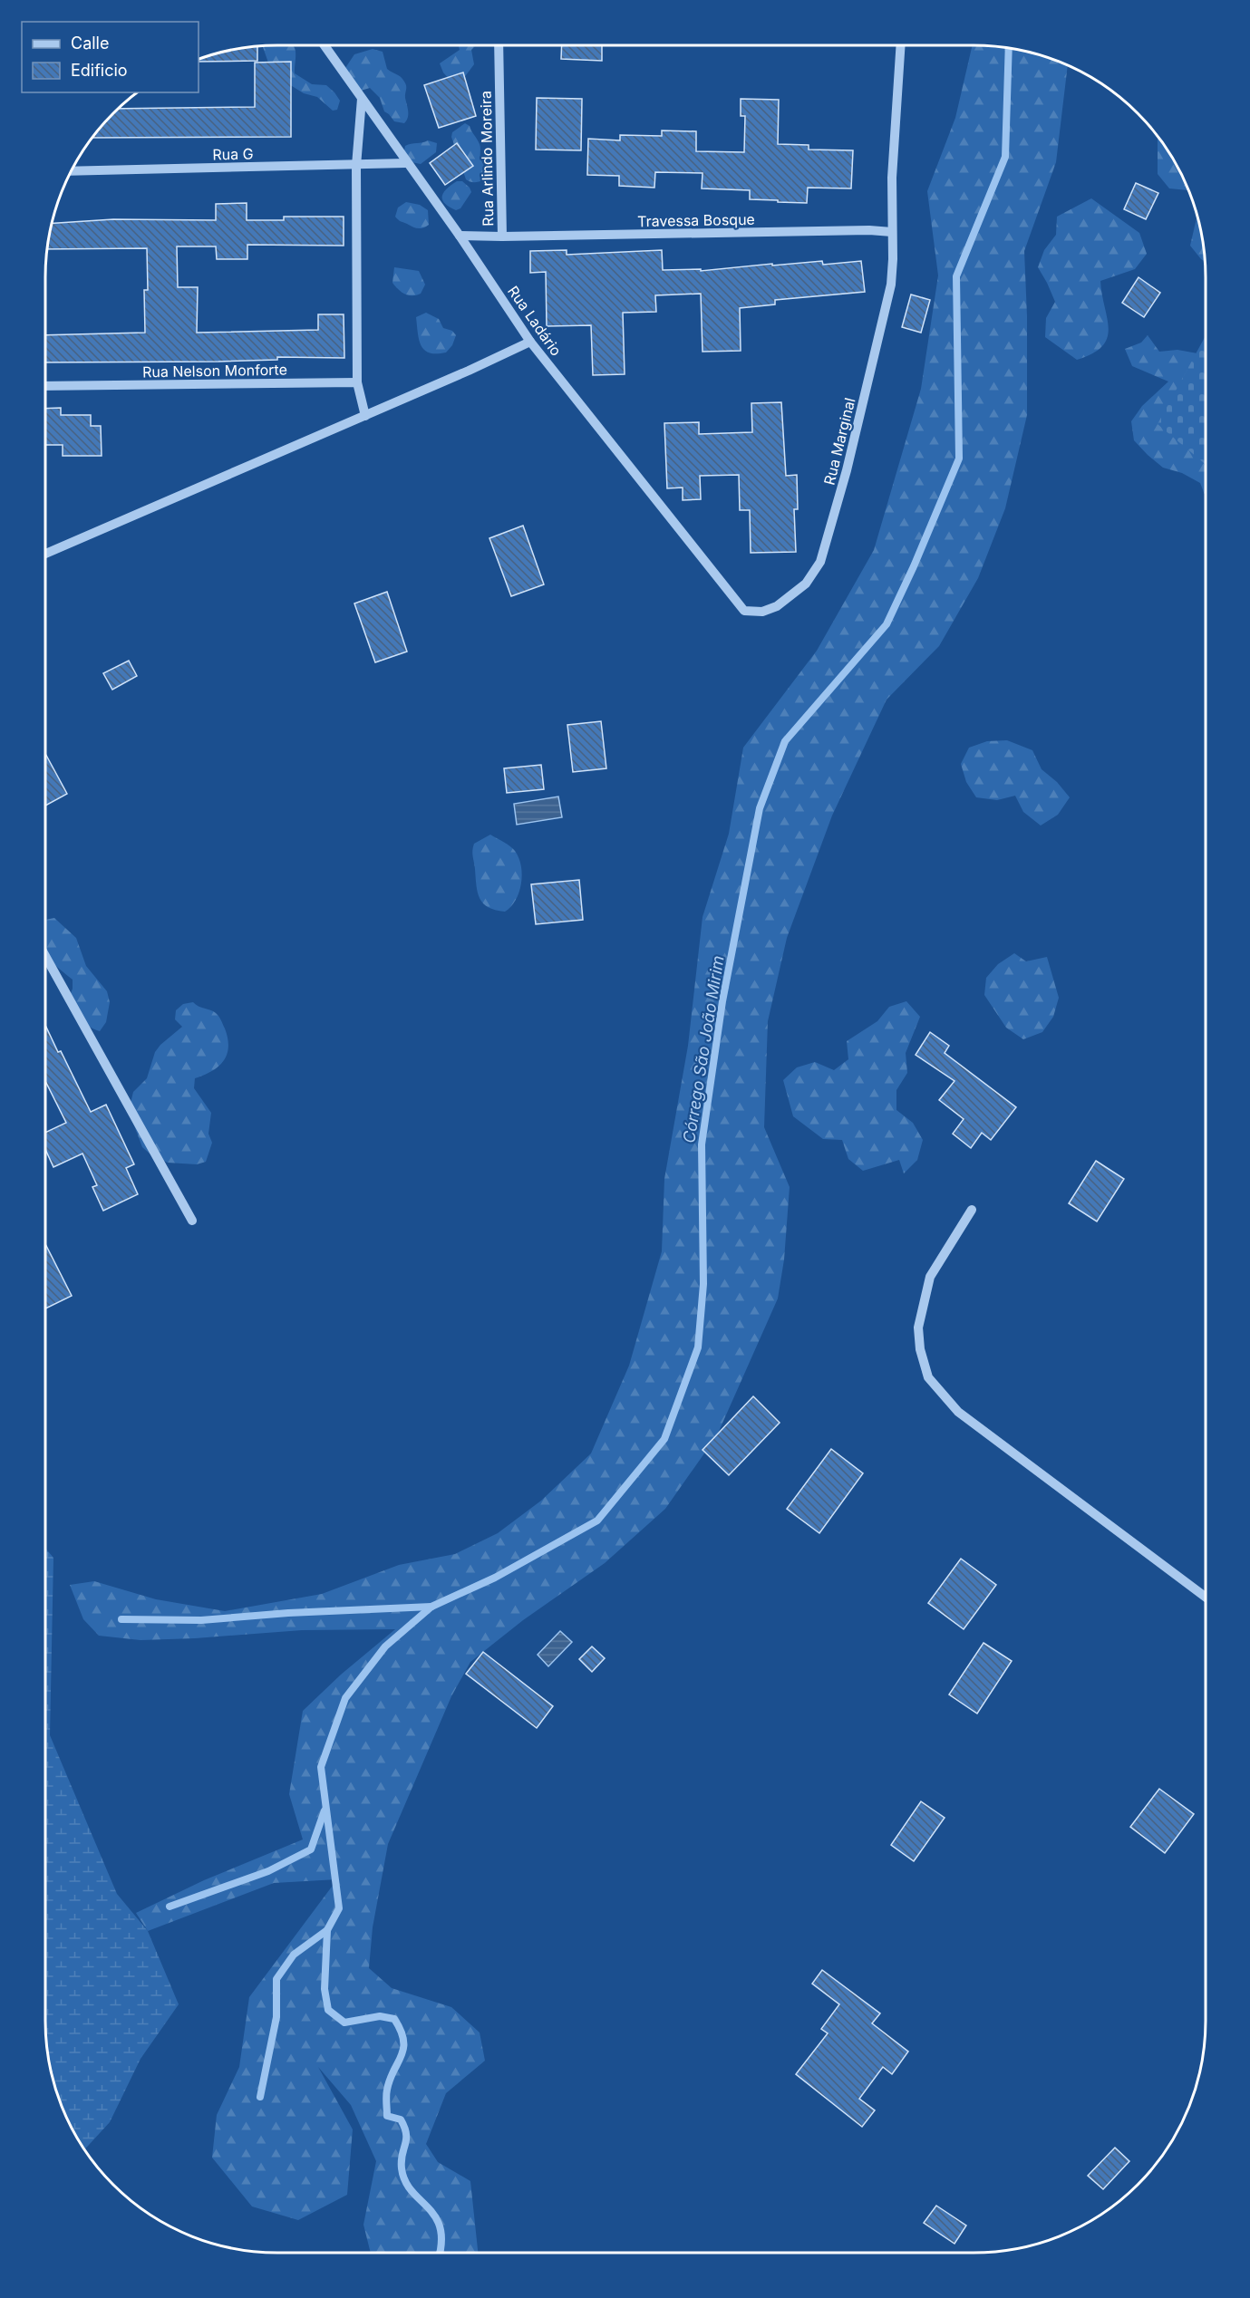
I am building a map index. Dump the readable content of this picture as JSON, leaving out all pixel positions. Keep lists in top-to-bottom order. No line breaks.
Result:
{"streets":{"street":["Rua G","Rua Arlindo Moreira","Travessa Bosque","Rua Ladário","Rua Nelson Monforte","Rua Marginal"]},"crossings":[["Rua G","Rua Ladário"],["Rua Arlindo Moreira","Travessa Bosque"],["Rua Arlindo Moreira","Rua Ladário"],["Travessa Bosque","Rua Marginal"],["Rua Ladário","Rua Marginal"]],"water":["Córrego São João Mirim"],"legend":["Calle","Edificio"]}
